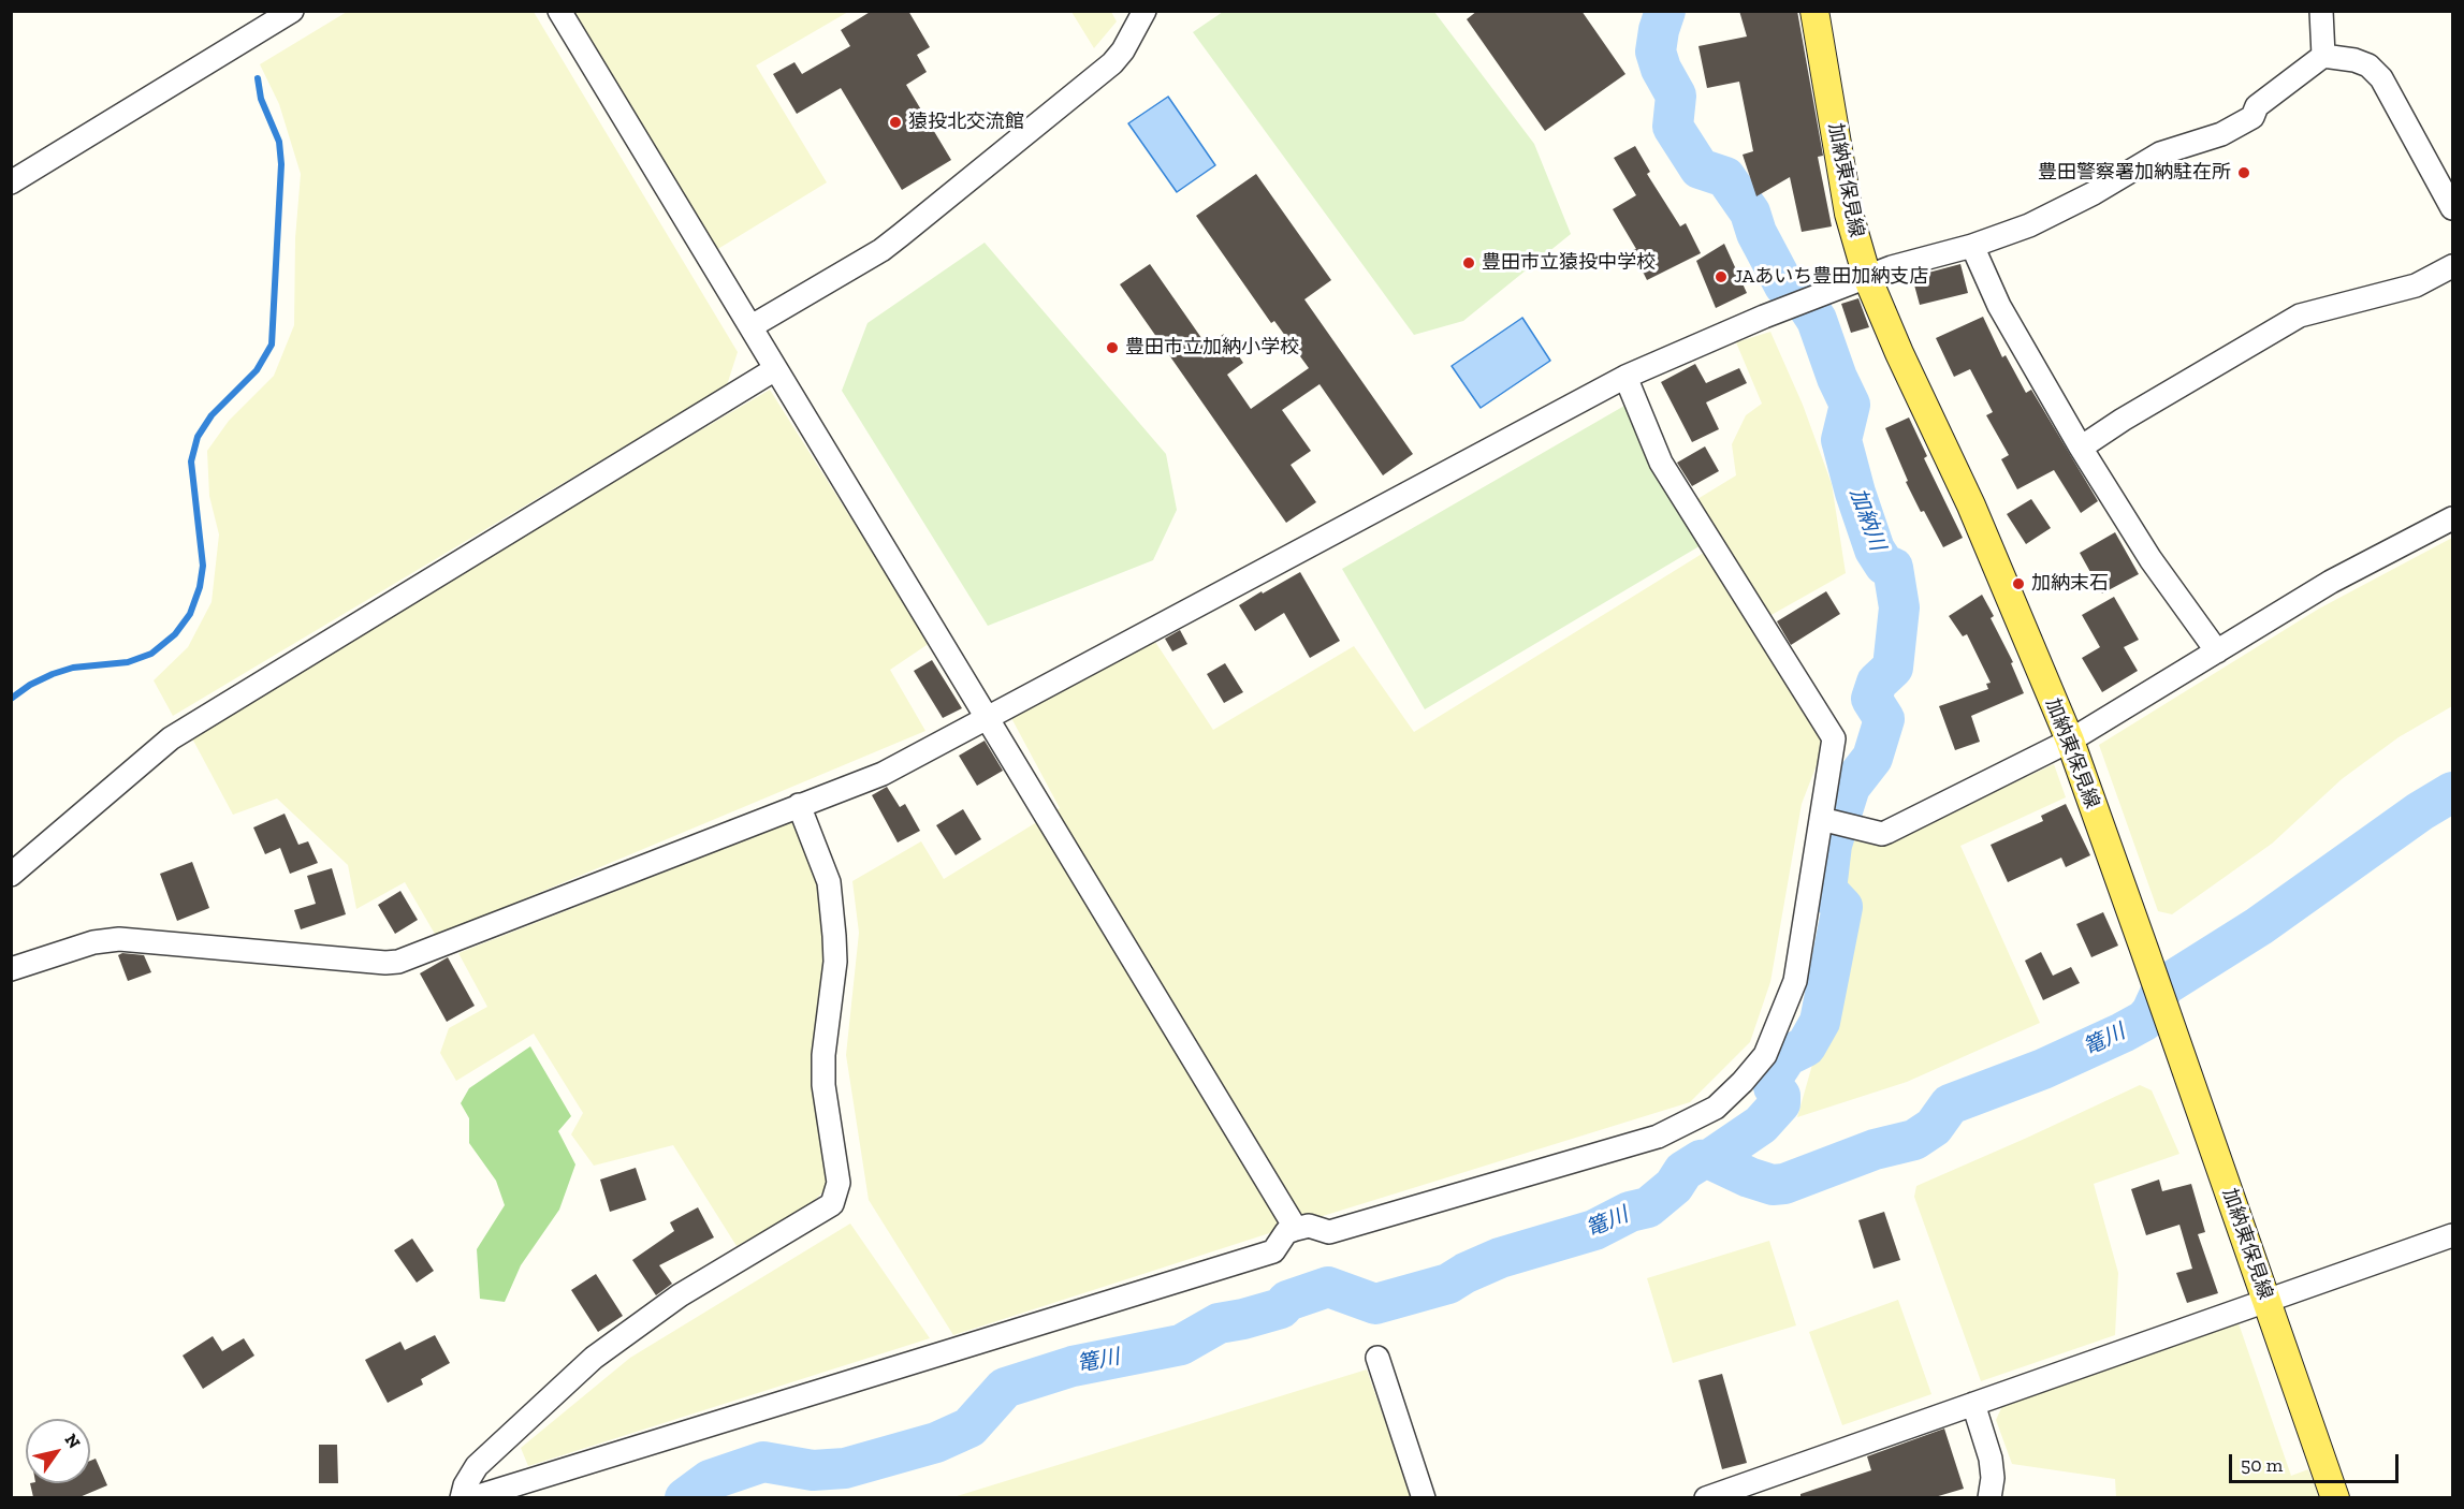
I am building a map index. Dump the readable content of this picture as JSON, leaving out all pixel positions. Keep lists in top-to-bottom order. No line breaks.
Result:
{"streets":{"main road":["加納東保見線"]},"water":["加納川","篭川"],"places":["猿投北交流館","豊田警察署加納駐在所","豊田市立猿投中学校","JAあいち豊田加納支店","豊田市立加納小学校","加納末石"],"scale_bar":"50 m","north":"top right"}
